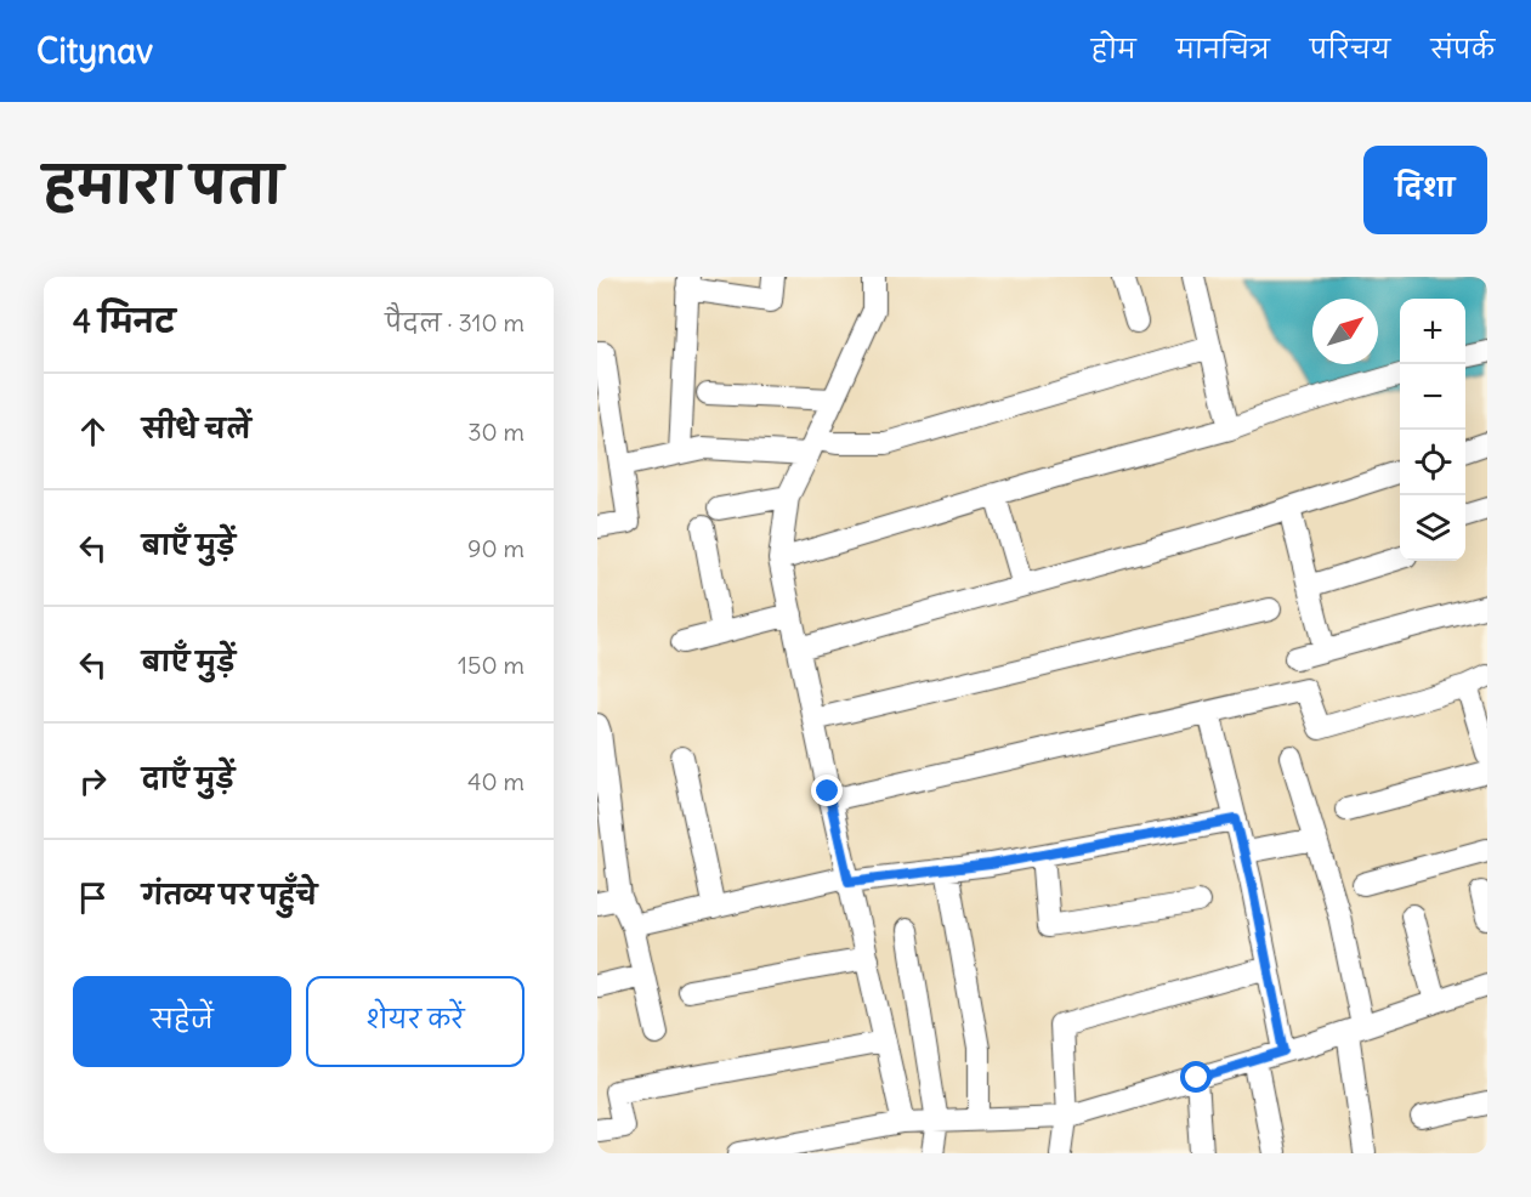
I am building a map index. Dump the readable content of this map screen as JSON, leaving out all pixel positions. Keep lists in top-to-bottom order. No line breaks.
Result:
{"north":"top right","page":{"header":"Citynav","nav":["होम","मानचित्र","परिचय","संपर्क"],"title":"हमारा पता","buttons":["दिशा",["सहेजें","शेयर करें"]],"heading":["4 मिनट","पैदल · 310 m"],"map_buttons":["+","−"],"list":[["सीधे चलें","30 m"],["बाएँ मुड़ें","90 m"],["बाएँ मुड़ें","150 m"],["दाएँ मुड़ें","40 m"],"गंतव्य पर पहुँचे"]}}
